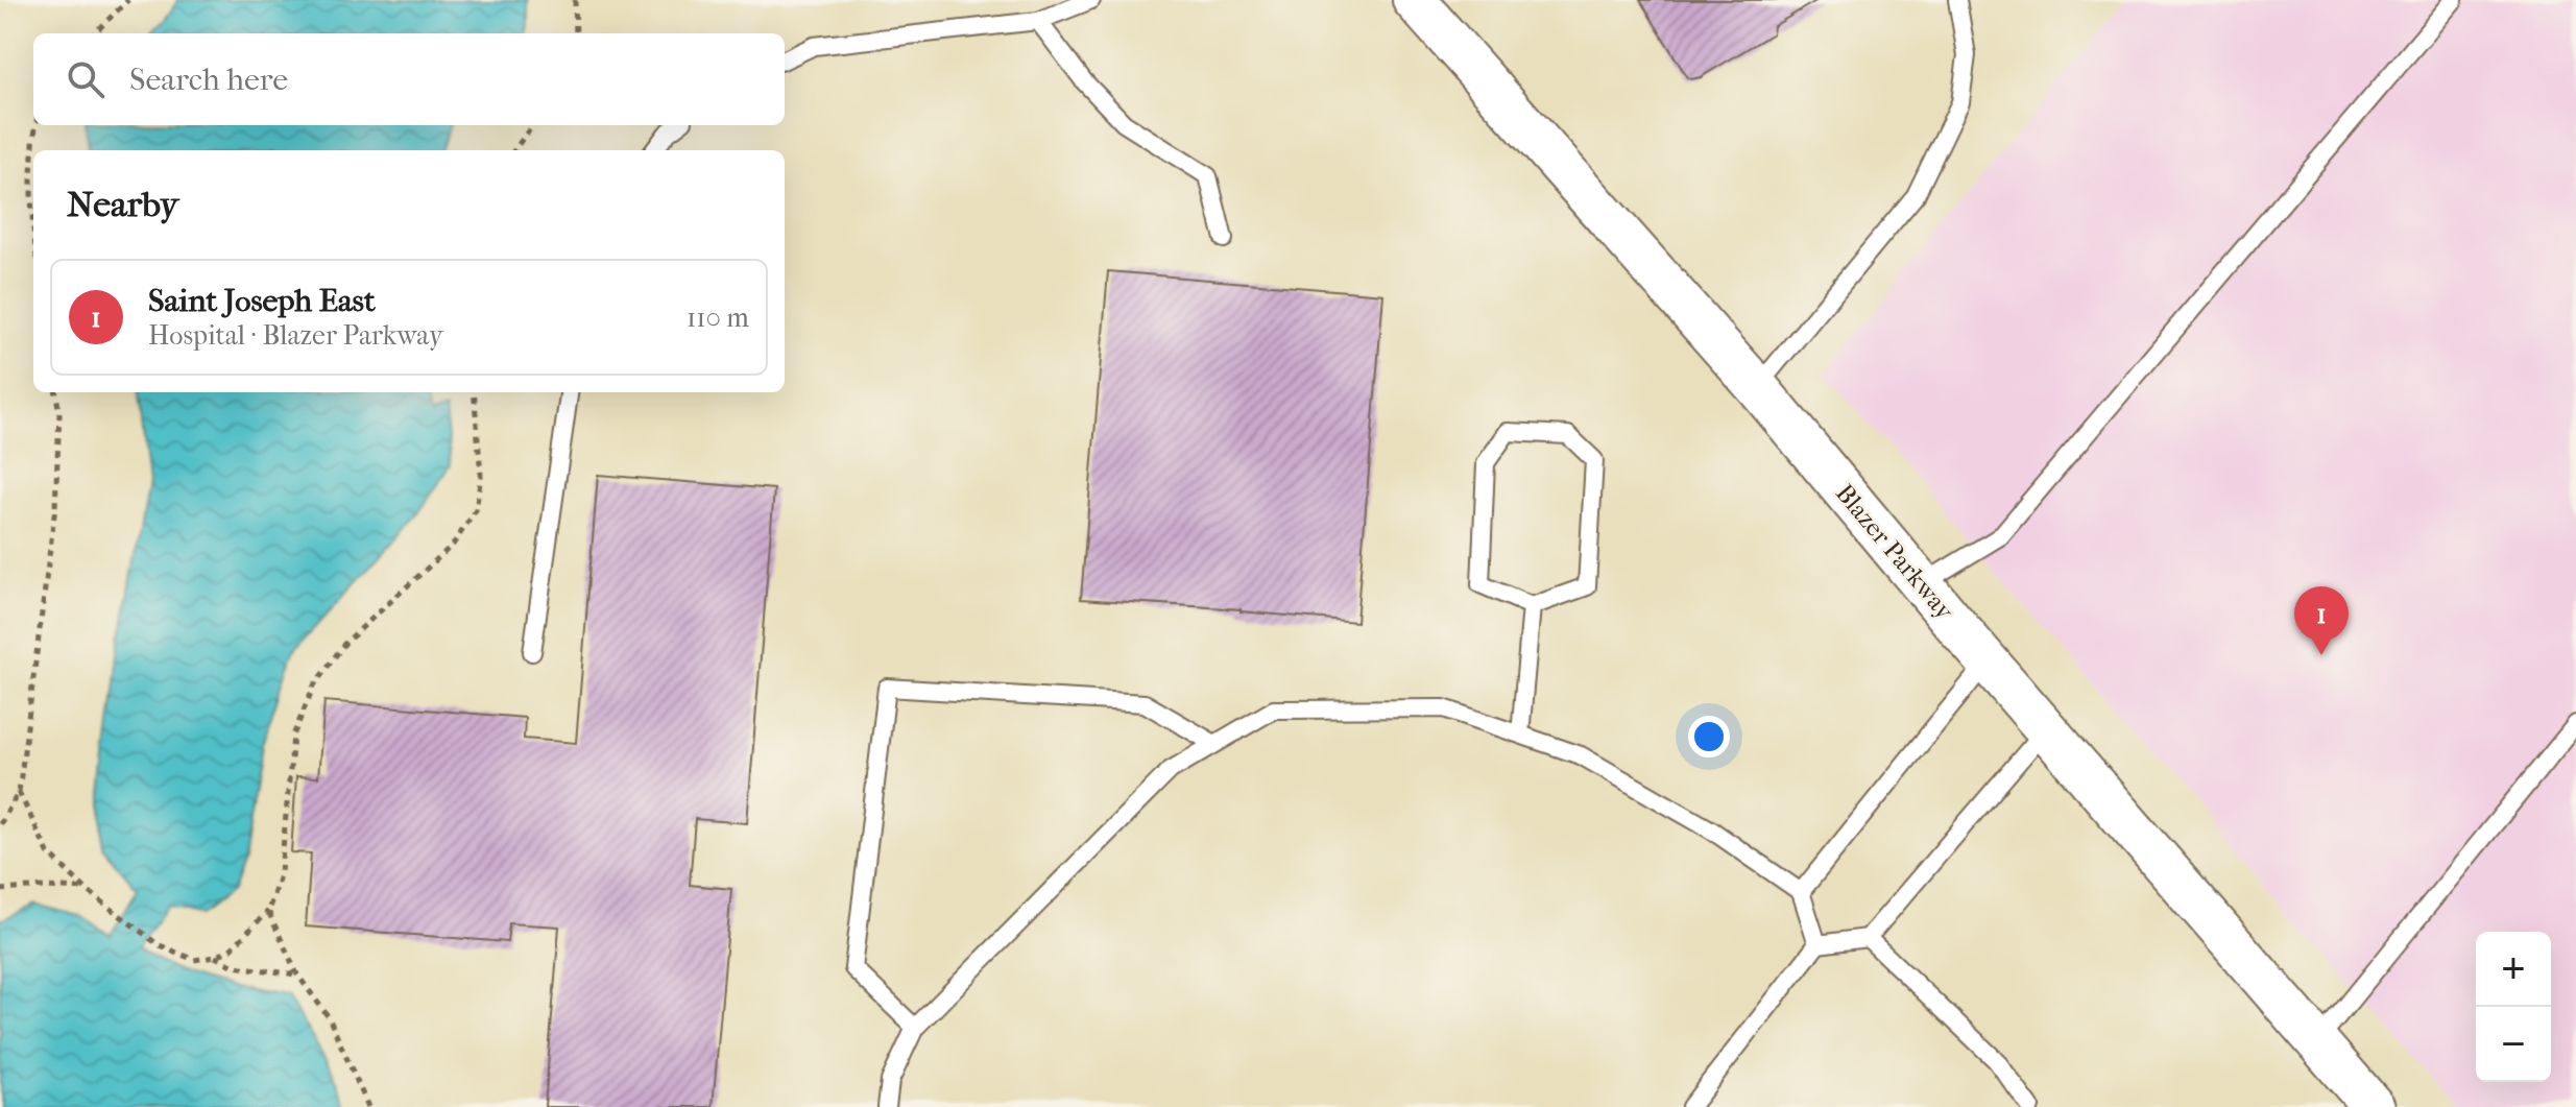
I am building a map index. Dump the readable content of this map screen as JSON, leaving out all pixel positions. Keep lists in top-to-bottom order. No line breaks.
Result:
{"streets":{"street":["Blazer Parkway"]},"page":{"search":"Search here","heading":"Nearby","list":[{"mark":"1","name":"Saint Joseph East","note":"Hospital · Blazer Parkway","value":"110 m"}],"pins":"1","map_buttons":["+","−"]}}
